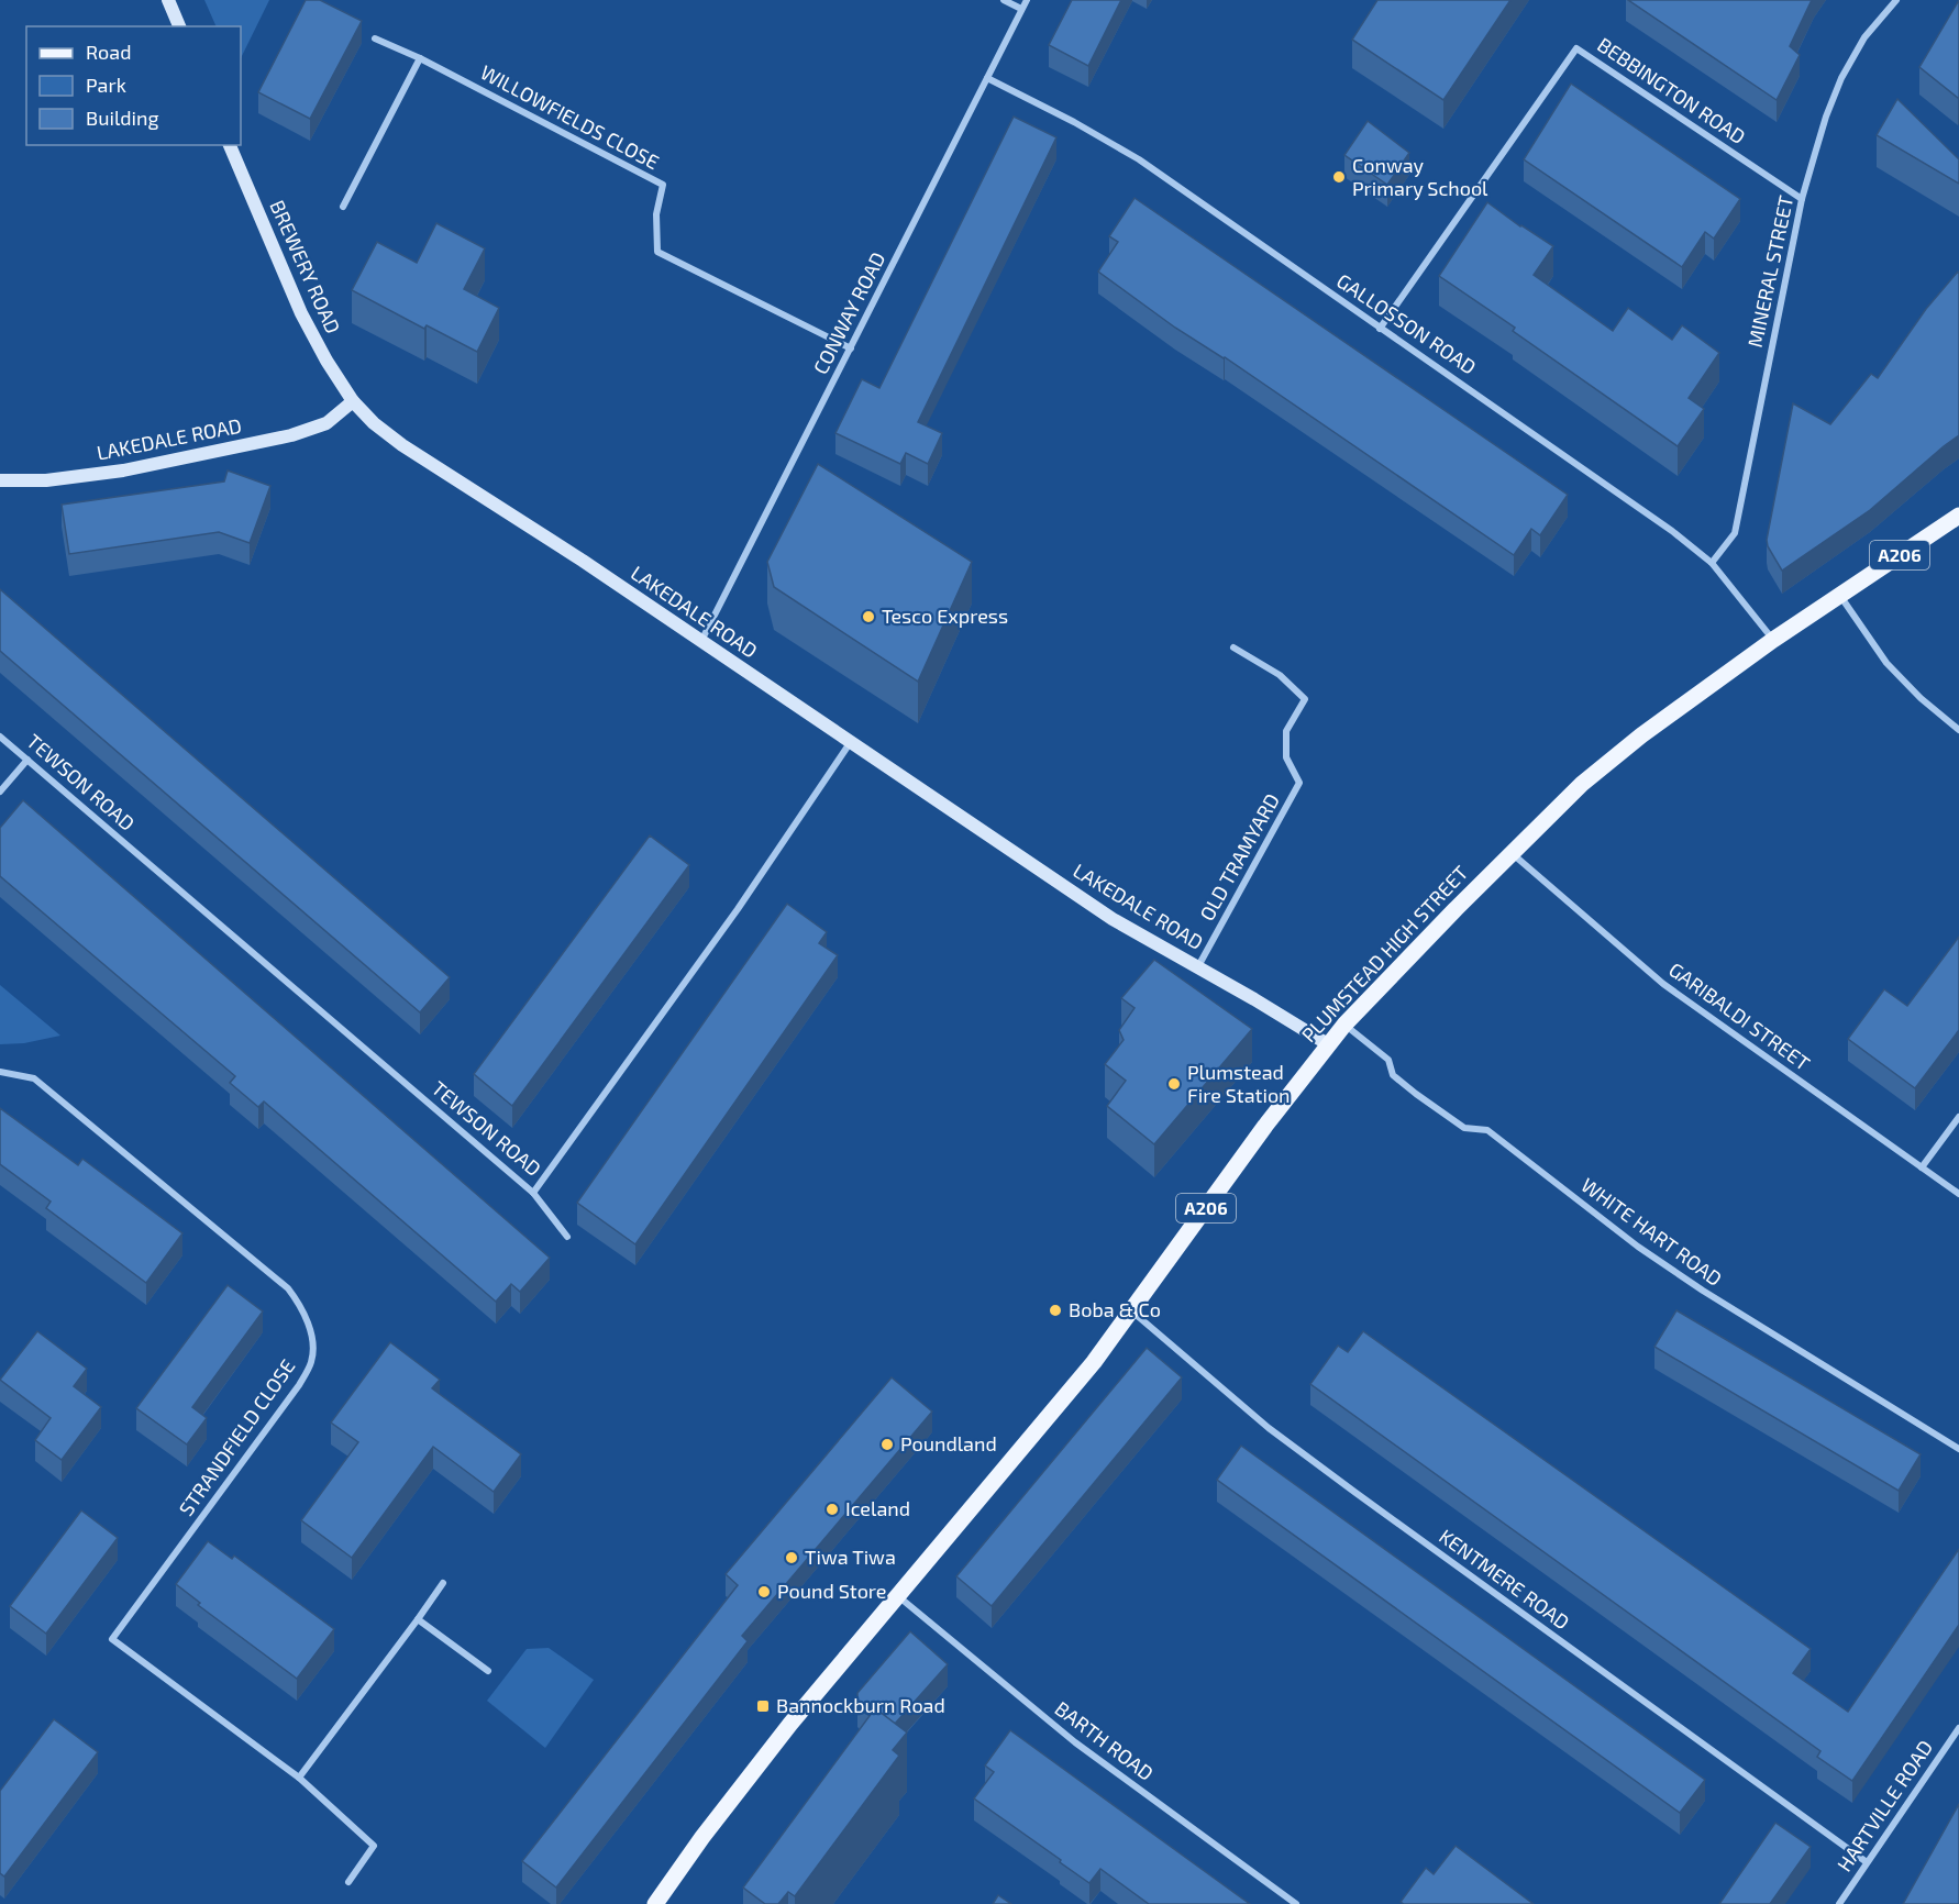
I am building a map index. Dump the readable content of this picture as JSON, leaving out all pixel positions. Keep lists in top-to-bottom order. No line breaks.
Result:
{"streets":{"main road":["A206","PLUMSTEAD HIGH STREET"],"street":["BEBBINGTON ROAD","WILLOWFIELDS CLOSE","BREWERY ROAD","MINERAL STREET","CONWAY ROAD","GALLOSSON ROAD","LAKEDALE ROAD","TEWSON ROAD","OLD TRAMYARD","GARIBALDI STREET","WHITE HART ROAD","STRANDFIELD CLOSE","KENTMERE ROAD","BARTH ROAD","HARTVILLE ROAD"]},"crossings":[["BEBBINGTON ROAD","MINERAL STREET"],["BEBBINGTON ROAD","GALLOSSON ROAD"],["WILLOWFIELDS CLOSE","CONWAY ROAD"],["BREWERY ROAD","LAKEDALE ROAD"],["MINERAL STREET","GALLOSSON ROAD"],["CONWAY ROAD","GALLOSSON ROAD"],["CONWAY ROAD","LAKEDALE ROAD"],["GALLOSSON ROAD","PLUMSTEAD HIGH STREET"],["LAKEDALE ROAD","TEWSON ROAD"],["LAKEDALE ROAD","OLD TRAMYARD"],["LAKEDALE ROAD","PLUMSTEAD HIGH STREET"],["PLUMSTEAD HIGH STREET","GARIBALDI STREET"],["PLUMSTEAD HIGH STREET","WHITE HART ROAD"],["PLUMSTEAD HIGH STREET","KENTMERE ROAD"],["PLUMSTEAD HIGH STREET","BARTH ROAD"],["KENTMERE ROAD","HARTVILLE ROAD"]],"places":{"other":["Conway Primary School","Tesco Express","Plumstead Fire Station","Boba & Co","Poundland","Iceland","Tiwa Tiwa","Pound Store"],"transit":["Bannockburn Road"]},"legend":["Road","Park","Building"]}
